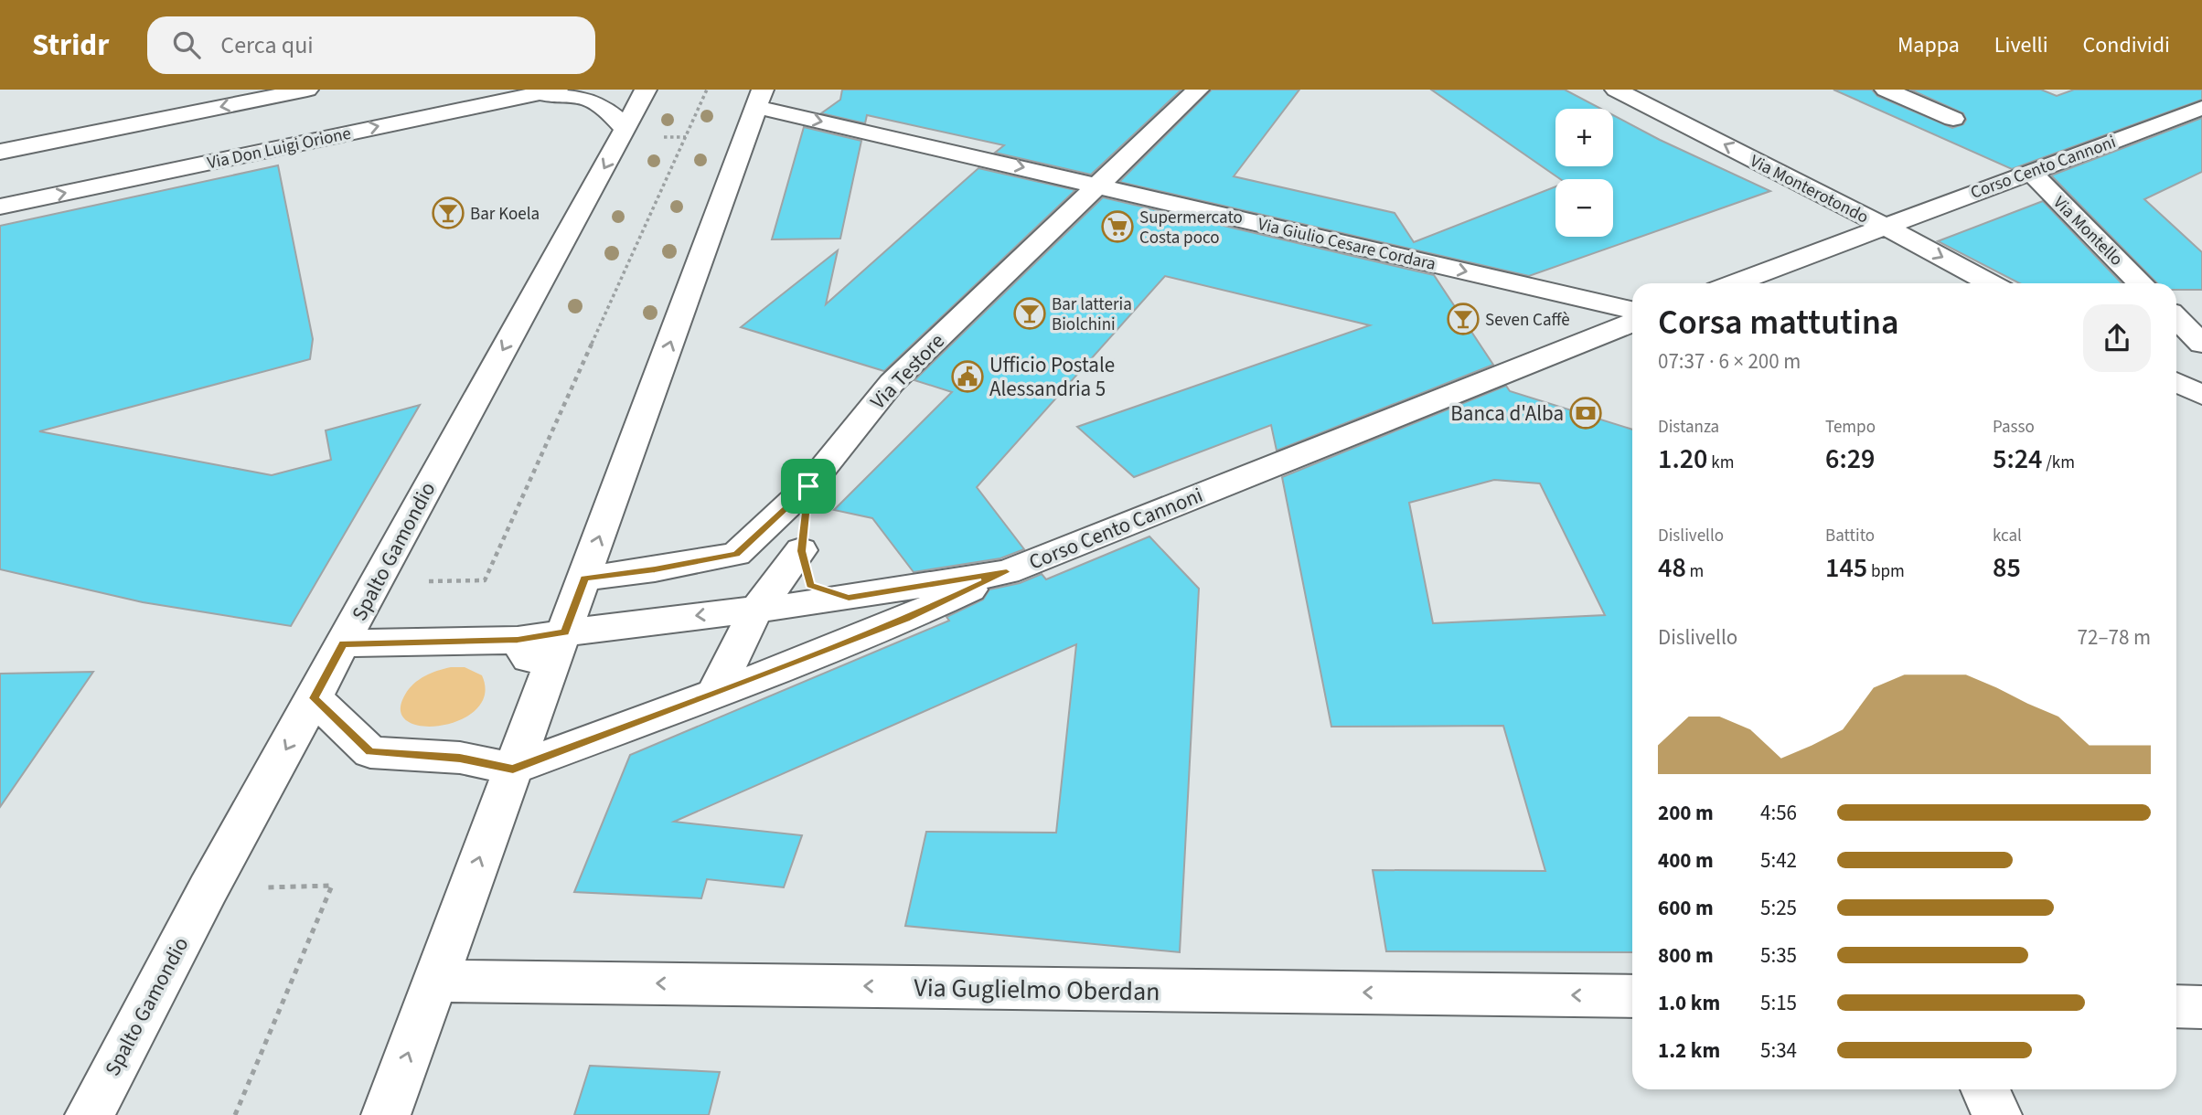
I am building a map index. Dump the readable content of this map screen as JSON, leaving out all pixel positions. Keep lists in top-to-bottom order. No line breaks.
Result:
{"streets":{"street":["Via Don Luigi Orione","Corso Cento Cannoni","Via Monterotondo","Via Montello","Via Giulio Cesare Cordara","Via Testore","Spalto Gamondio","Via Guglielmo Oberdan"]},"crossings":[["Via Don Luigi Orione","Spalto Gamondio"],["Corso Cento Cannoni","Via Monterotondo"],["Corso Cento Cannoni","Via Montello"],["Corso Cento Cannoni","Spalto Gamondio"],["Via Giulio Cesare Cordara","Via Testore"]],"one_way":["Via Giulio Cesare Cordara"],"places":{"bar":["Bar Koela","Bar latteria Biolchini","Seven Caffè"],"supermarket":["Supermercato Costa poco"],"public building":["Ufficio Postale Alessandria 5"],"bank":["Banca d'Alba"]},"page":{"header":"Stridr","search":"Cerca qui","nav":["Mappa","Livelli","Condividi"],"map_buttons":["+","−"],"heading":["Corsa mattutina","07:37 · 6 × 200 m"],"stats":[["Distanza","1.20 km"],["Tempo","6:29"],["Passo","5:24 /km"],["Dislivello","48 m"],["Battito","145 bpm"],["kcal","85"]],"chart":["Dislivello","72–78 m"],"list":[{"name":"200 m","note":"4:56"},{"name":"400 m","note":"5:42"},{"name":"600 m","note":"5:25"},{"name":"800 m","note":"5:35"},{"name":"1.0 km","note":"5:15"},{"name":"1.2 km","note":"5:34"}]}}
